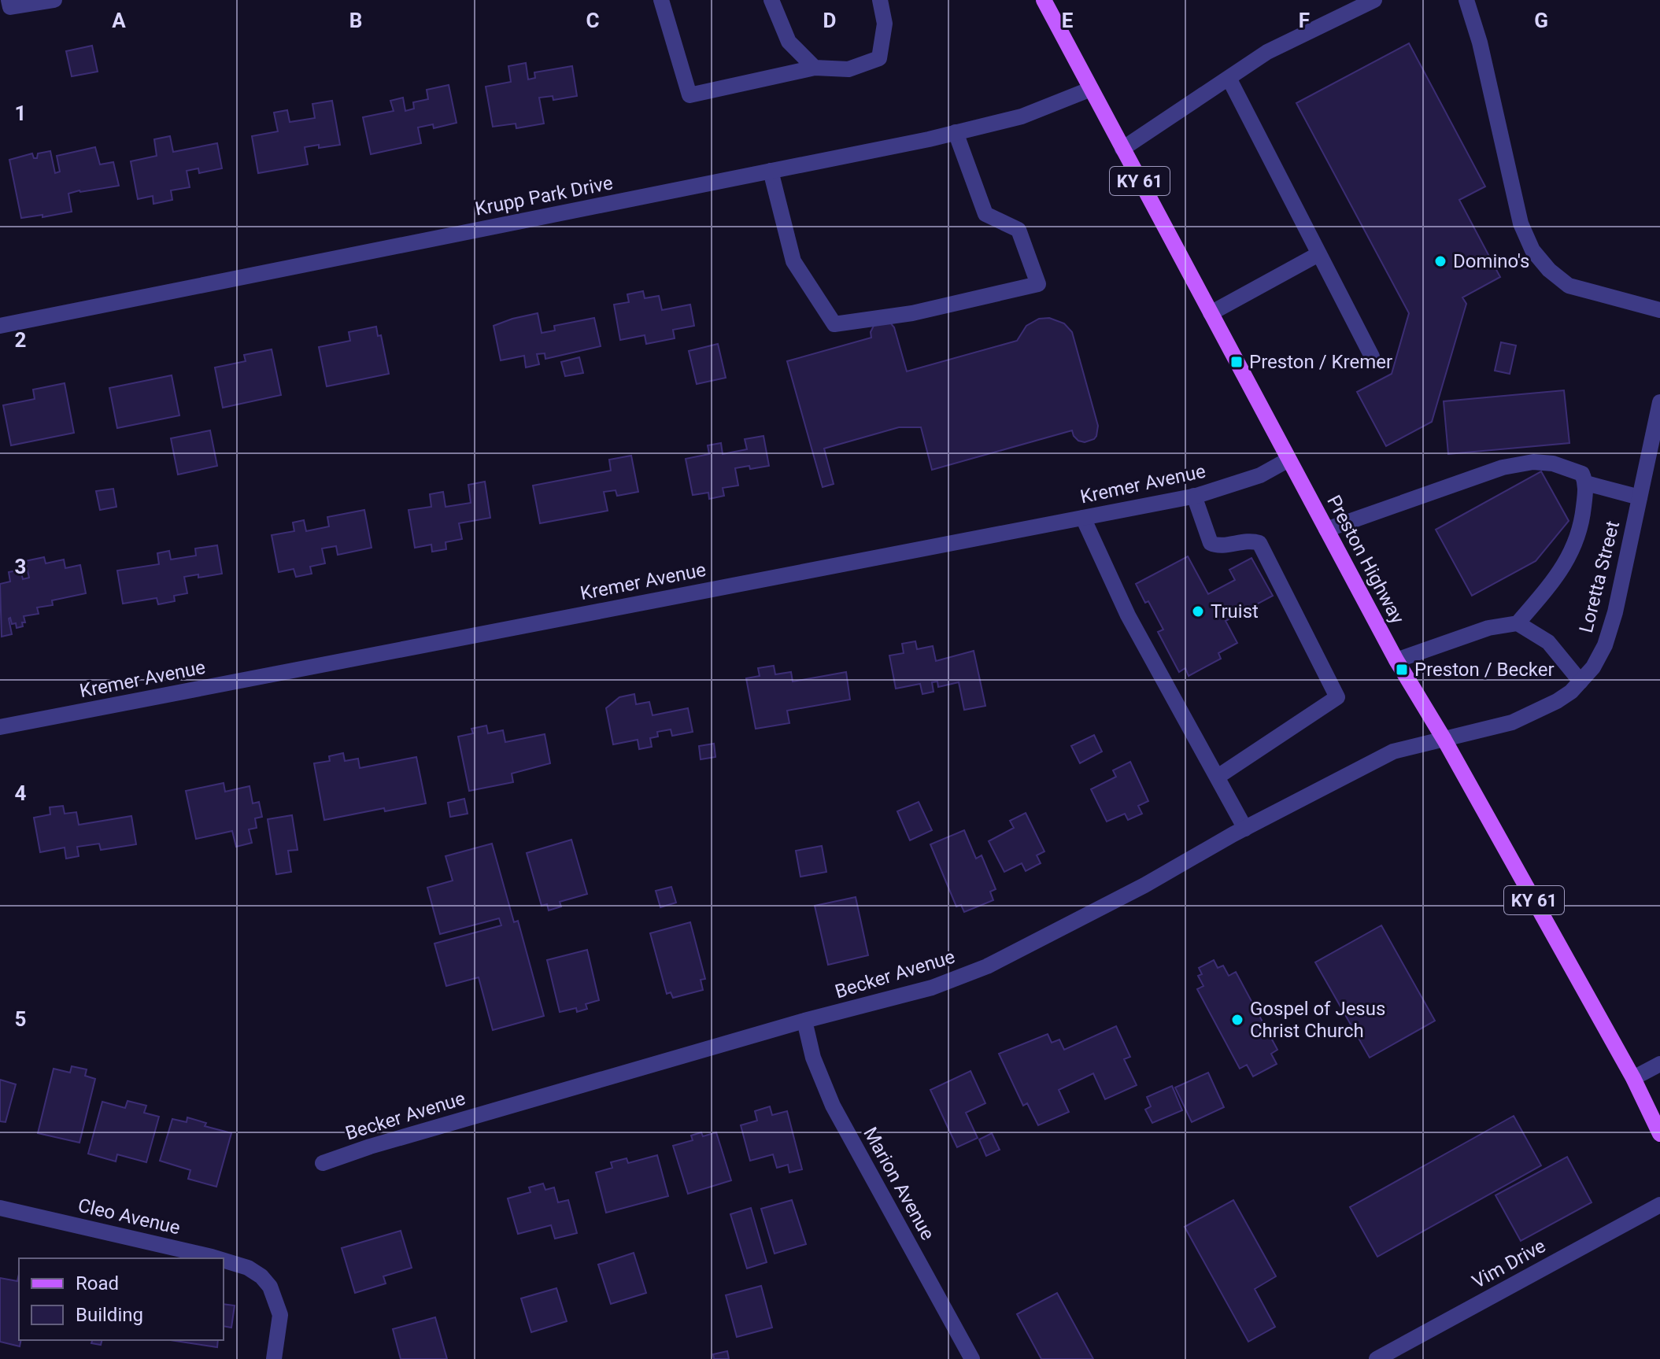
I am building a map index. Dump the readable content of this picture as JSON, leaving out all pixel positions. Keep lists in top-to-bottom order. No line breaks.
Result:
{"streets":{"main road":["KY 61","Preston Highway"],"street":["Krupp Park Drive","Kremer Avenue","Loretta Street","Becker Avenue","Marion Avenue","Cleo Avenue","Vim Drive"]},"crossings":[["Krupp Park Drive","Preston Highway"],["Kremer Avenue","Preston Highway"],["Preston Highway","Loretta Street"],["Preston Highway","Becker Avenue"],["Loretta Street","Becker Avenue"],["Becker Avenue","Marion Avenue"]],"places":{"other":["Domino's","Truist","Gospel of Jesus Christ Church"],"transit":["Preston / Kremer","Preston / Becker"]},"legend":["Road","Building"],"grid":{"columns":["A","B","C","D","E","F","G"],"rows":["1","2","3","4","5"]}}
